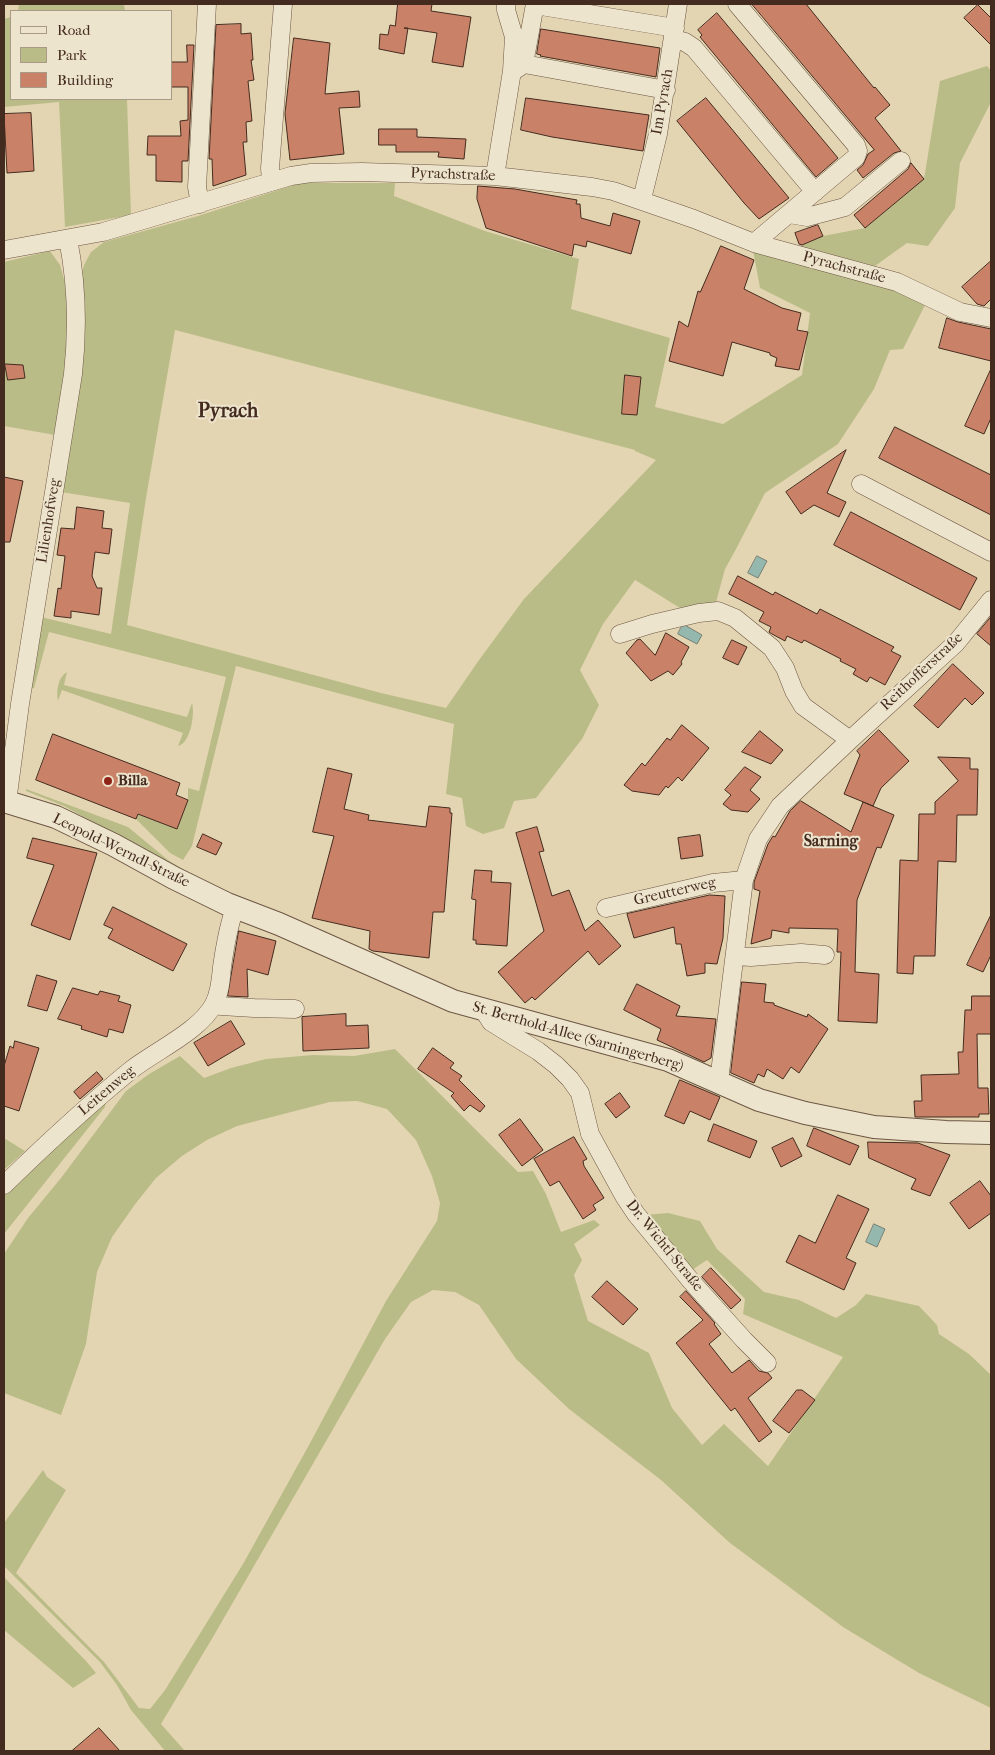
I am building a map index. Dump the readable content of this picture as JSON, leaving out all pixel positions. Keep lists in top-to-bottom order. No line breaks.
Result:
{"streets":{"street":["Im Pyrach","Pyrachstraße","Lilienhofweg","Reithofferstraße","Leopold-Werndl-Straße","Greutterweg","St. Berthold-Allee (Sarningerberg)","Leitenweg","Dr. Wichtl-Straße"]},"crossings":[["Im Pyrach","Pyrachstraße"],["Pyrachstraße","Lilienhofweg"],["Lilienhofweg","Leopold-Werndl-Straße"],["Reithofferstraße","Greutterweg"],["Reithofferstraße","St. Berthold-Allee (Sarningerberg)"],["Leopold-Werndl-Straße","St. Berthold-Allee (Sarningerberg)"],["Leopold-Werndl-Straße","Leitenweg"],["St. Berthold-Allee (Sarningerberg)","Leitenweg"],["St. Berthold-Allee (Sarningerberg)","Dr. Wichtl-Straße"]],"districts":["Pyrach","Sarning"],"places":["Billa"],"legend":["Road","Park","Building"]}
